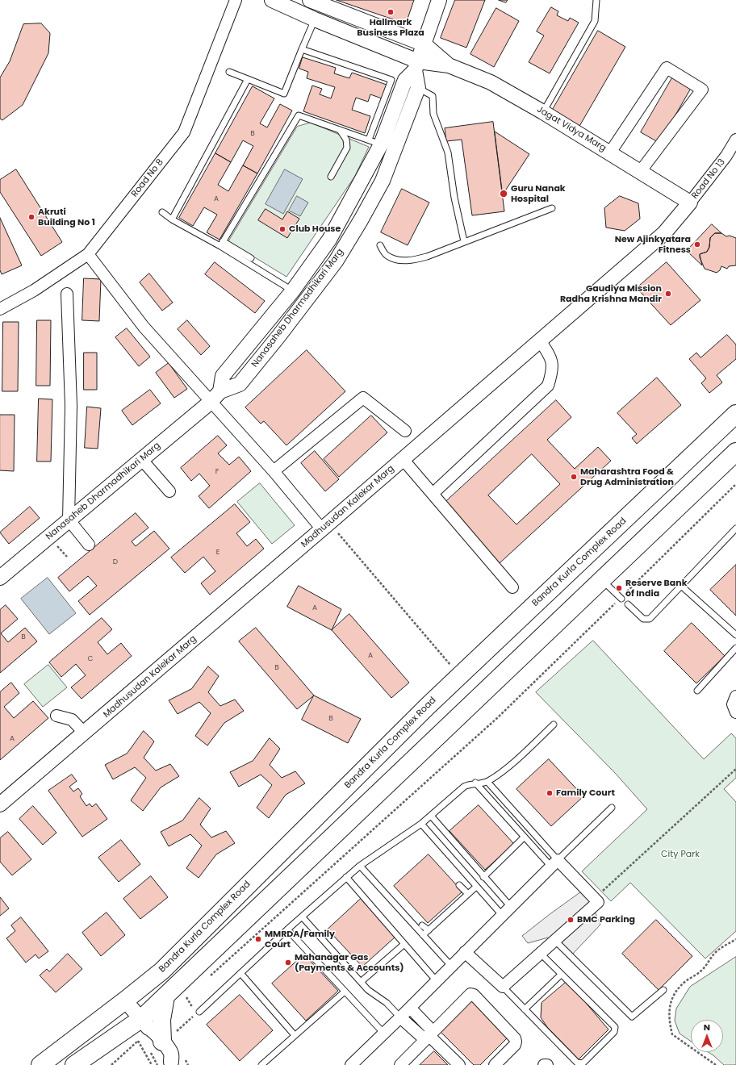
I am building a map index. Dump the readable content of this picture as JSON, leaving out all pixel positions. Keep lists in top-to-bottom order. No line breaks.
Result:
{"streets":{"main road":["Bandra Kurla Complex Road"],"street":["Jagat Vidya Marg","Road No 8","Road No 13","Nanasaheb Dharmadhikari Marg","Madhusudan Kalekar Marg"]},"crossings":[["Jagat Vidya Marg","Road No 13"],["Jagat Vidya Marg","Madhusudan Kalekar Marg"],["Road No 13","Madhusudan Kalekar Marg"]],"parks":["City Park"],"places":["Hallmark Business Plaza","Guru Nanak Hospital","Akruti Building No 1","Club House","New Ajinkyatara Fitness","Gaudiya Mission Radha Krishna Mandir","Maharashtra Food & Drug Administration","Reserve Bank of India","Family Court","BMC Parking","MMRDA/Family Court","Mahanagar Gas (Payments & Accounts)"],"house_numbers":["B","A","F","E","D","A","B","A","C","B","B","A"],"north":"top"}
